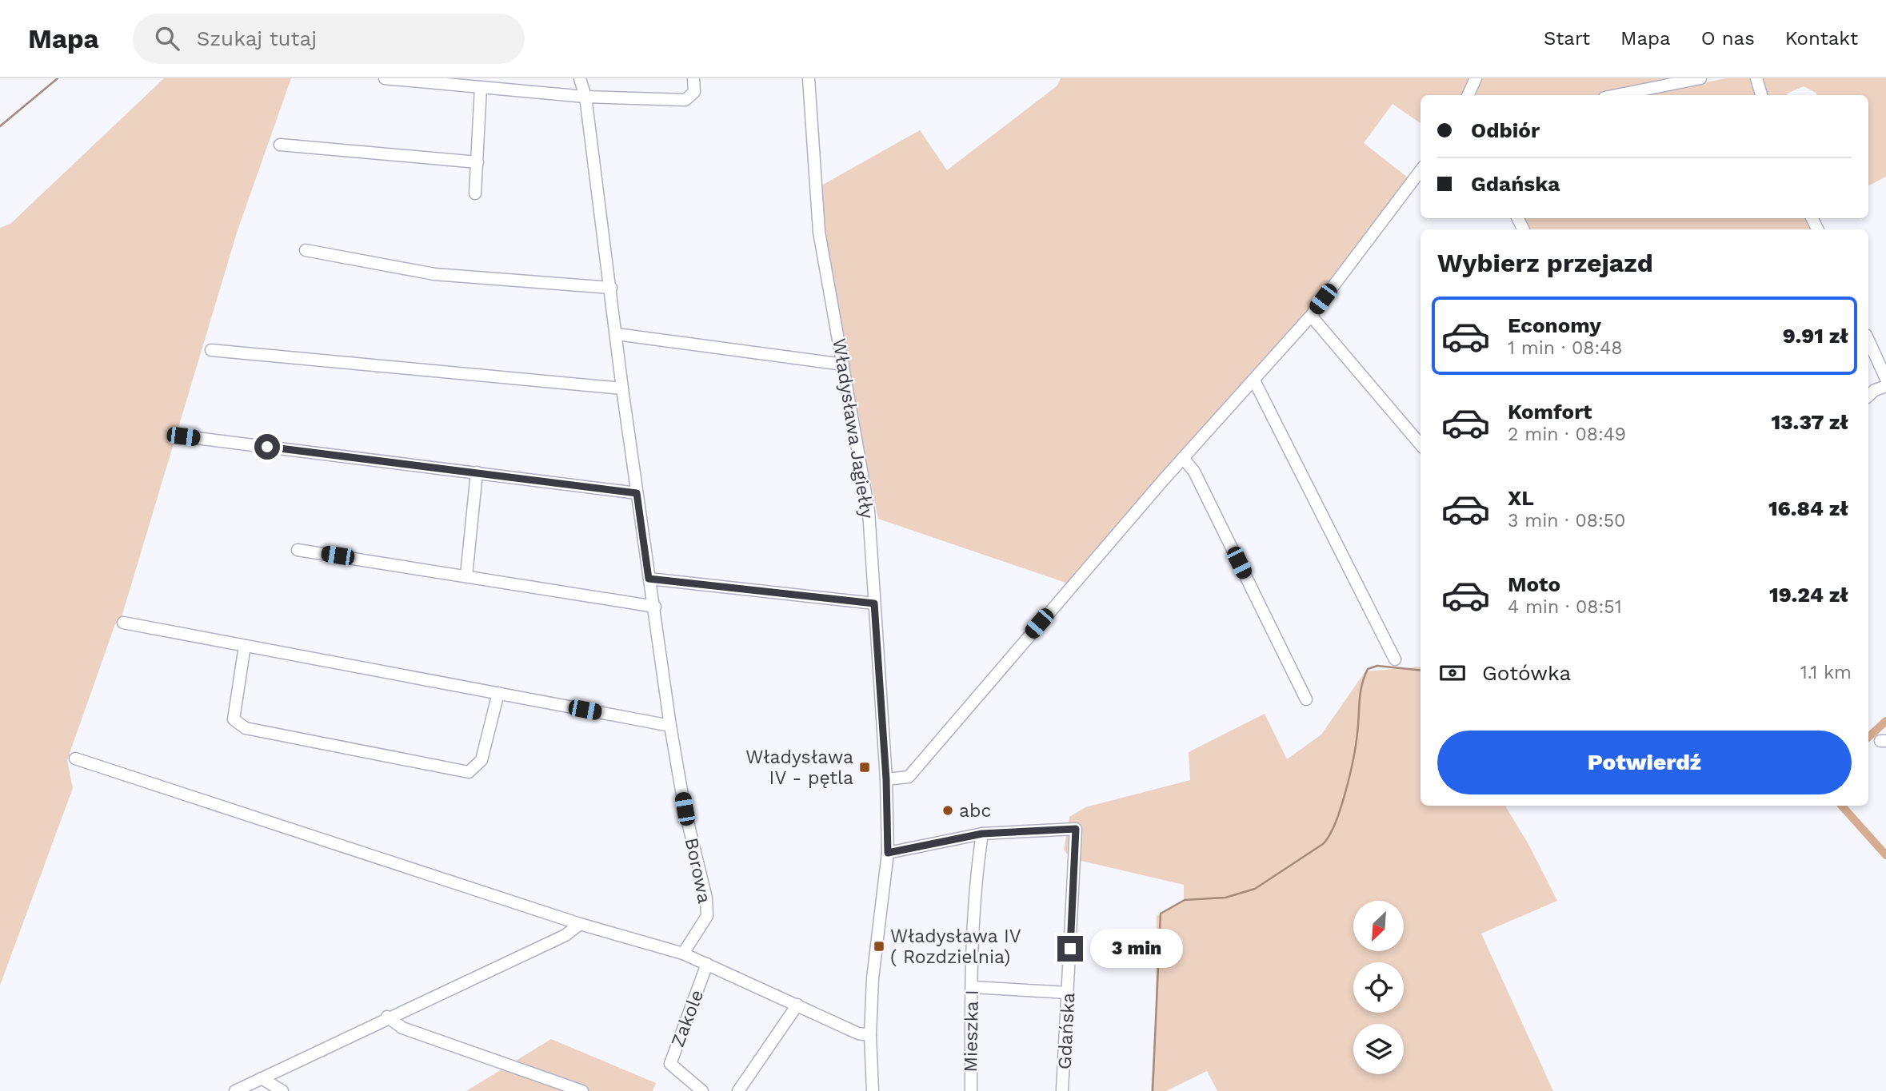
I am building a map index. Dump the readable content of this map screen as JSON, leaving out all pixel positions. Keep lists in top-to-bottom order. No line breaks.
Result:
{"streets":{"street":["Władysława Jagiełły","Borowa","Zakole","Mieszka I","Gdańska"]},"crossings":[["Mieszka I","Gdańska"]],"places":{"transit":["Władysława IV - pętla","Władysława IV ( Rozdzielnia)"],"other":["abc"]},"north":"bottom left","page":{"header":"Mapa","search":"Szukaj tutaj","nav":["Start","Mapa","O nas","Kontakt"],"banner":["Odbiór","Gdańska"],"heading":"Wybierz przejazd","list":[{"name":"Economy","note":"1 min · 08:48","value":"9.91 zł"},{"name":"Komfort","note":"2 min · 08:49","value":"13.37 zł"},{"name":"XL","note":"3 min · 08:50","value":"16.84 zł"},{"name":"Moto","note":"4 min · 08:51","value":"19.24 zł"}],"pay":["Gotówka","1.1 km"],"buttons":"Potwierdź","bubble":"3 min"}}
